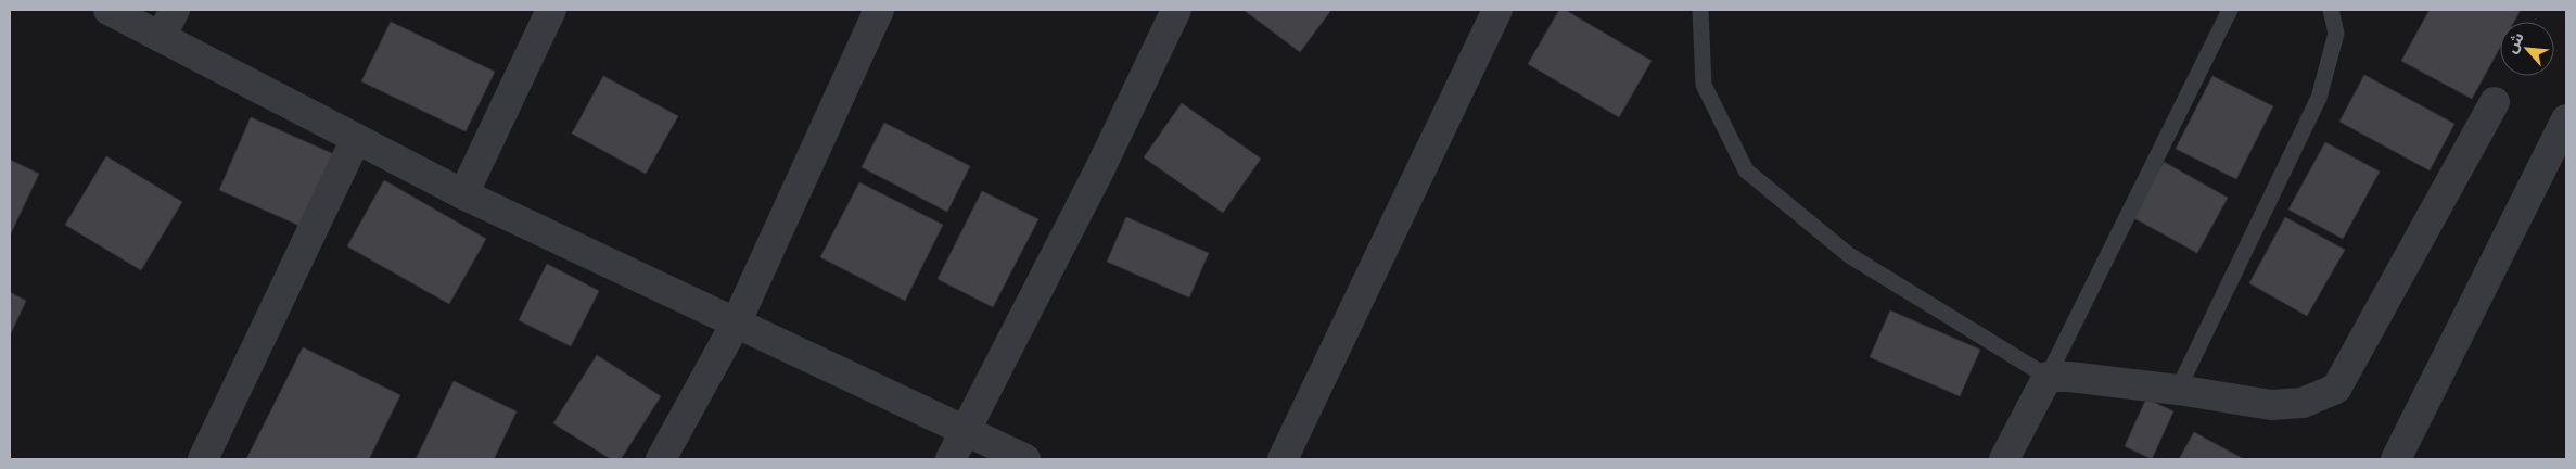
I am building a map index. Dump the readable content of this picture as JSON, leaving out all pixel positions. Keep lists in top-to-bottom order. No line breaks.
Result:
{"north":"top left"}
